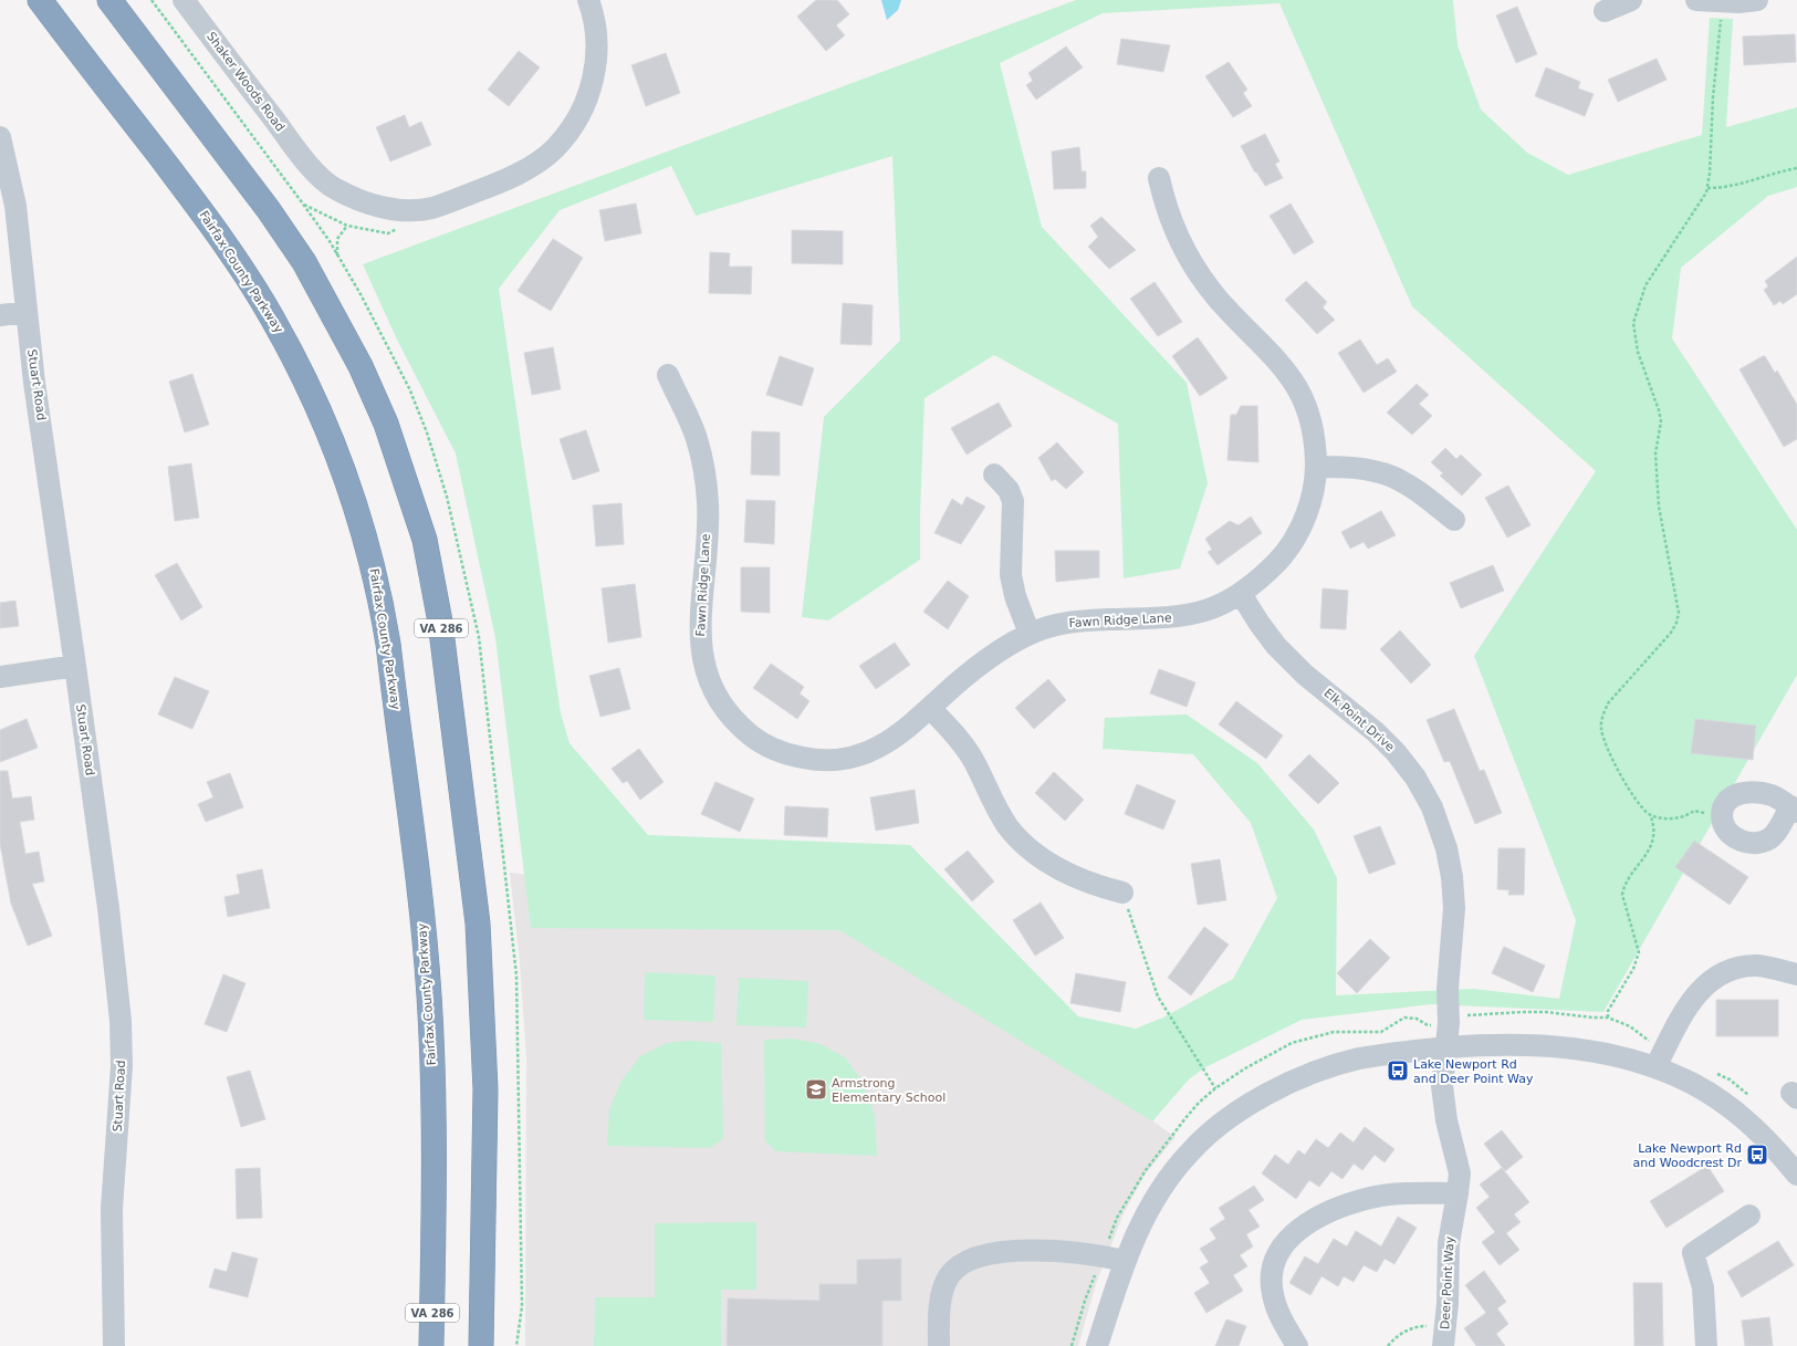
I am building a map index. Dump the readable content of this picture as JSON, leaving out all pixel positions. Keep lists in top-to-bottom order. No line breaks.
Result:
{"streets":{"highway":["Fairfax County Parkway","VA 286"],"street":["Shaker Woods Road","Stuart Road","Fawn Ridge Lane","Elk Point Drive","Deer Point Way"]},"crossings":[["Fawn Ridge Lane","Elk Point Drive"],["Elk Point Drive","Deer Point Way"]],"places":{"bus stop":["Lake Newport Rd and Deer Point Way","Lake Newport Rd and Woodcrest Dr"],"school or university":["Armstrong Elementary School"]}}
